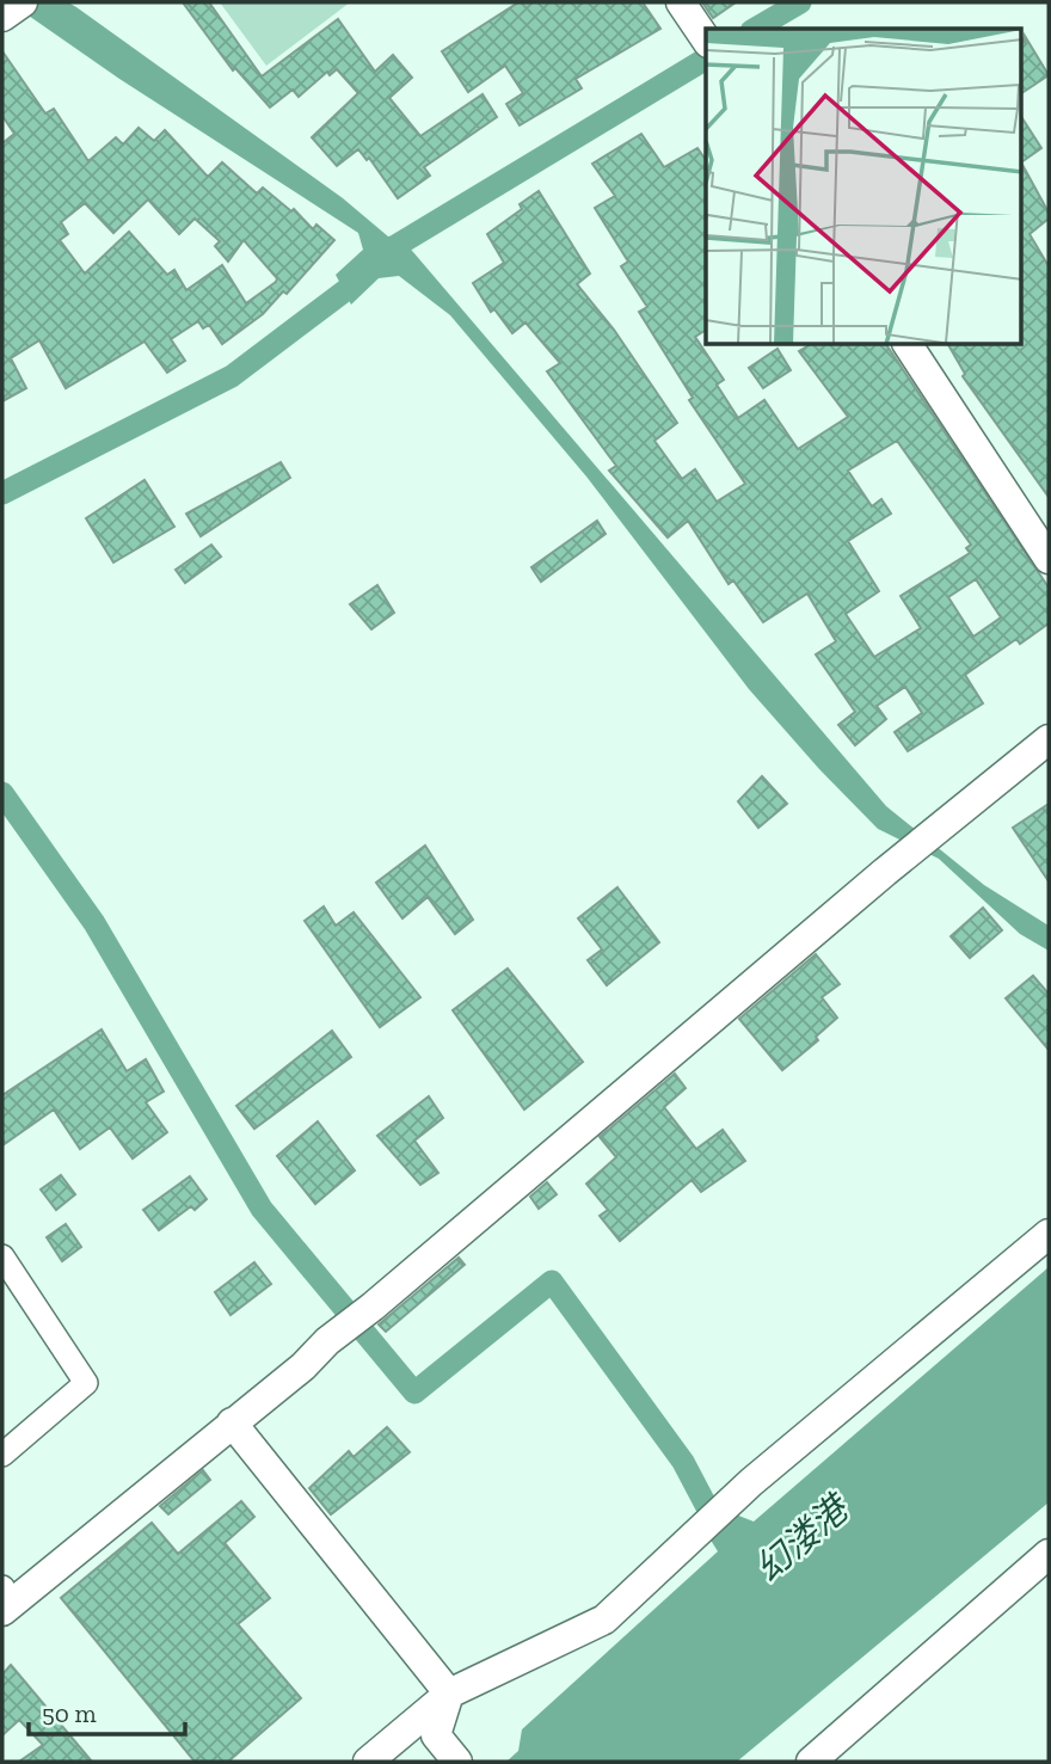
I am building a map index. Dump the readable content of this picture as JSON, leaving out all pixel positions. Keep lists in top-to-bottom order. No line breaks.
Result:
{"water":["幻溇港"],"scale_bar":"50 m"}
